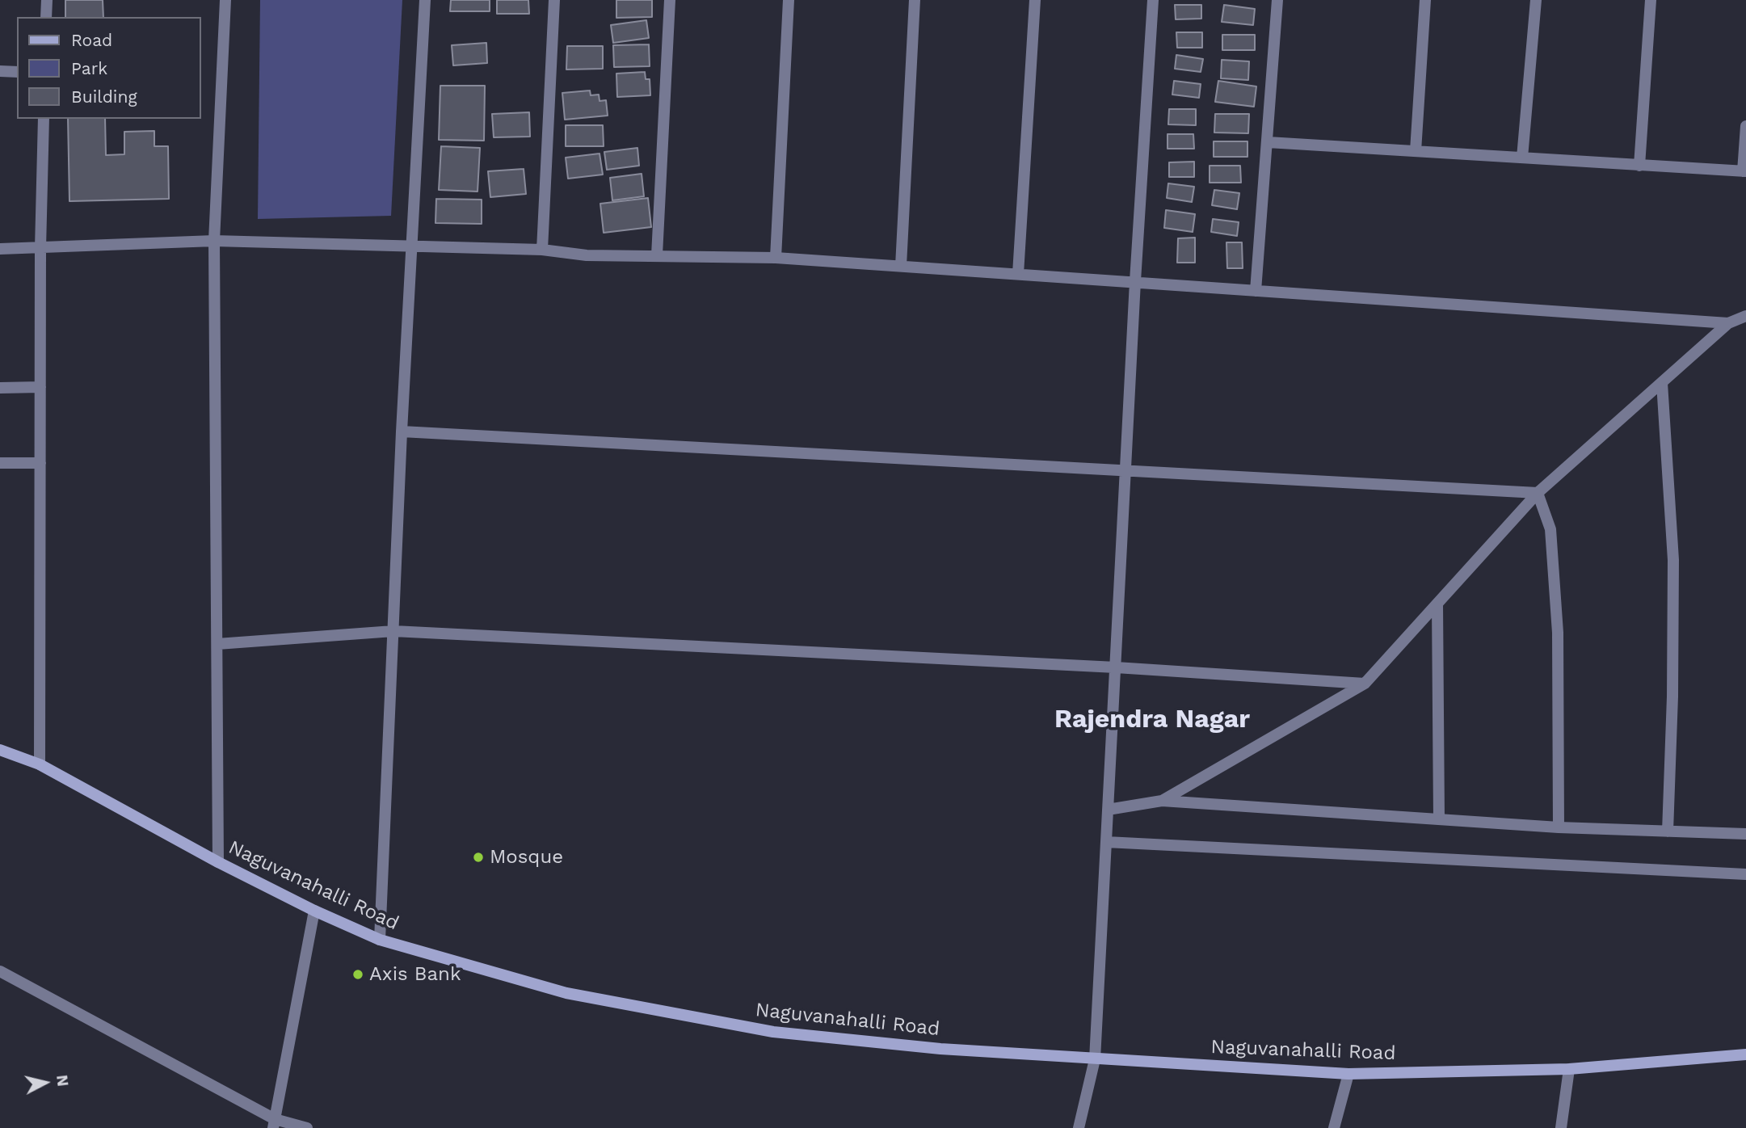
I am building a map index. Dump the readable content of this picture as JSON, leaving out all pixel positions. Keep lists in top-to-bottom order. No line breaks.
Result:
{"streets":{"street":["Naguvanahalli Road"]},"districts":["Rajendra Nagar"],"places":["Mosque","Axis Bank"],"legend":["Road","Park","Building"],"north":"right"}
